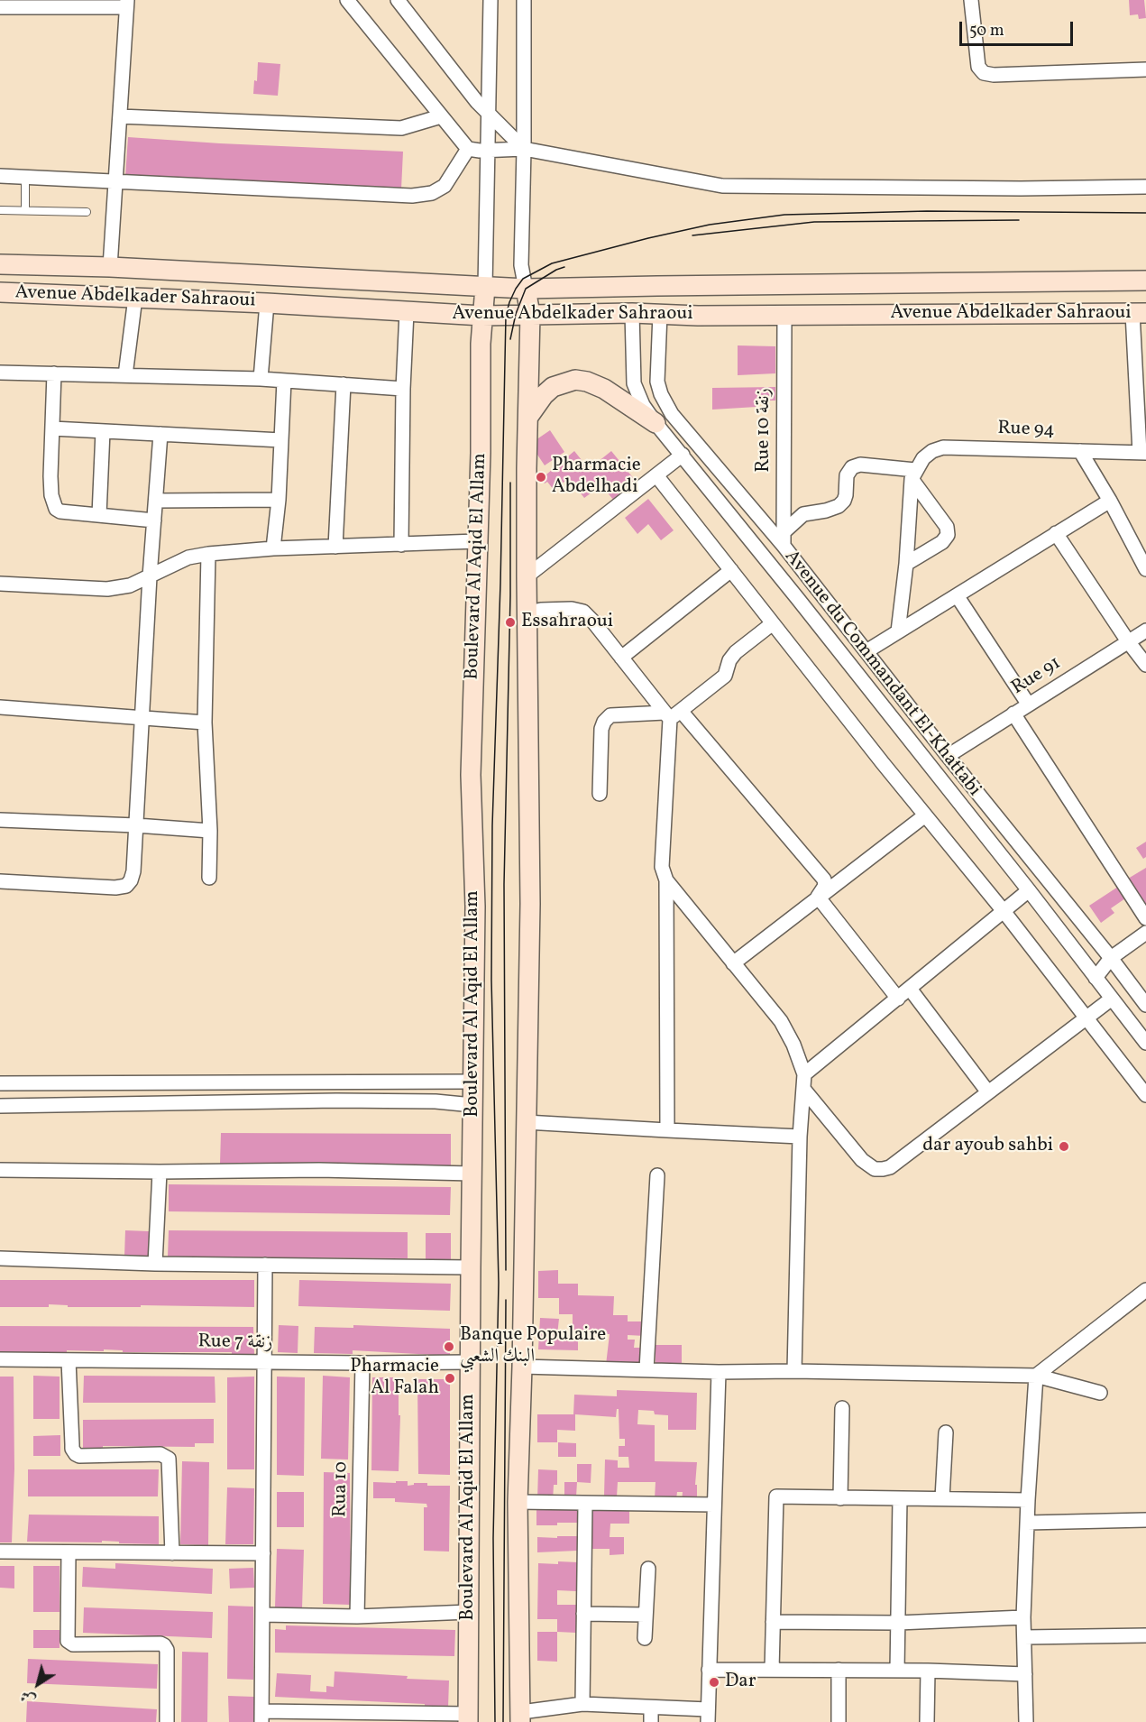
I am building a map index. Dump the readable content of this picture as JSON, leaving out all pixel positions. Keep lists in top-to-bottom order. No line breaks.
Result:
{"streets":{"main road":["Avenue Abdelkader Sahraoui","Boulevard Al Aqid El Allam"],"street":["Rue 10 زنقة","Rue 94","Avenue du Commandant El-Khattabi","Rue 91","Rue 7 زنقة","Rua 10"]},"crossings":[["Avenue Abdelkader Sahraoui","Rue 10 زنقة"],["Avenue Abdelkader Sahraoui","Boulevard Al Aqid El Allam"],["Avenue Abdelkader Sahraoui","Avenue du Commandant El-Khattabi"],["Rue 10 زنقة","Avenue du Commandant El-Khattabi"],["Boulevard Al Aqid El Allam","Rue 7 زنقة"],["Avenue du Commandant El-Khattabi","Rue 91"],["Rue 7 زنقة","Rua 10"]],"places":["Pharmacie Abdelhadi","Essahraoui","dar ayoub sahbi","Banque Populaire البنك الشعبي","Pharmacie Al Falah","Dar"],"scale_bar":"50 m","north":"bottom left"}
